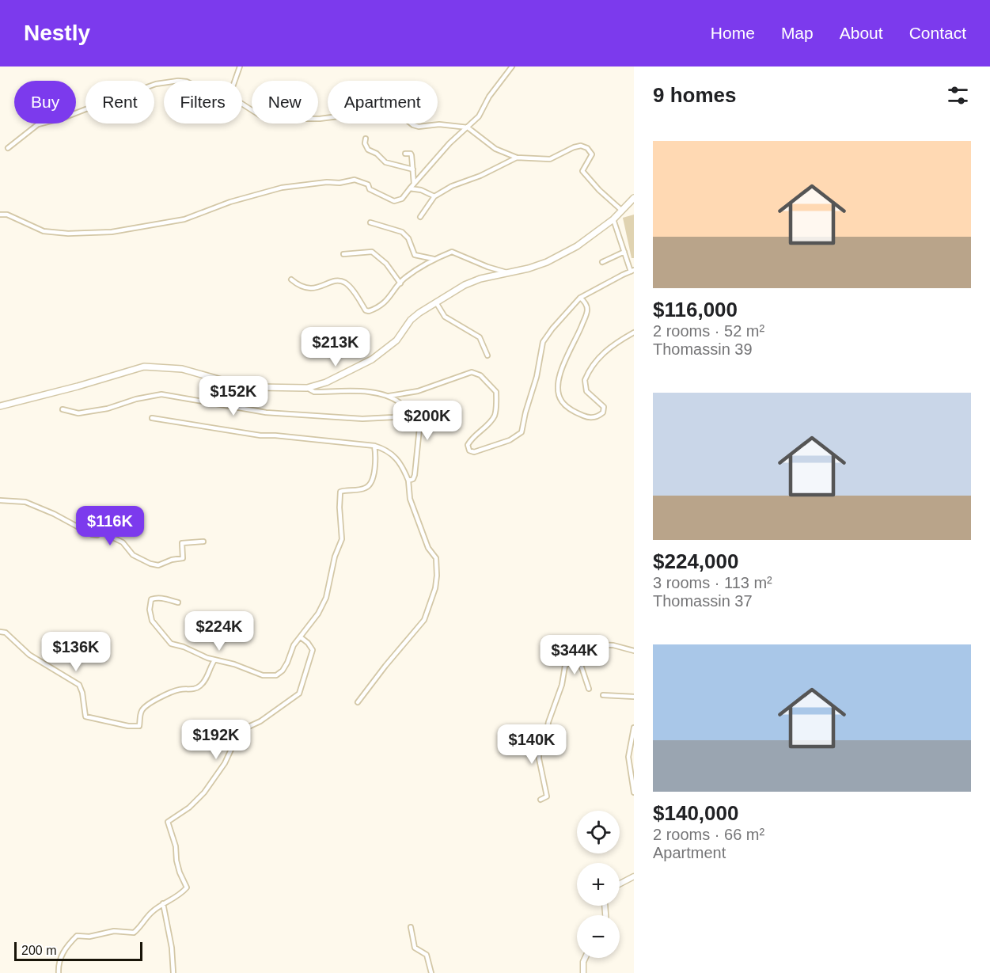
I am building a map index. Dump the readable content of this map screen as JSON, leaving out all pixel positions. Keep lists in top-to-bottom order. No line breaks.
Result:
{"scale_bar":"200 m","page":{"header":"Nestly","nav":["Home","Map","About","Contact"],"heading":"9 homes","chip":["Buy","Rent","Filters","New","Apartment"],"list":[{"name":"$116,000","note":"2 rooms · 52 m² · Thomassin 39"},{"name":"$224,000","note":"3 rooms · 113 m² · Thomassin 37"},{"name":"$140,000","note":"2 rooms · 66 m² · Apartment"}],"price":["$213K","$152K","$200K","$116K","$224K","$136K","$344K","$192K","$140K"],"map_buttons":["+","−"],"scale":"200 m"}}
